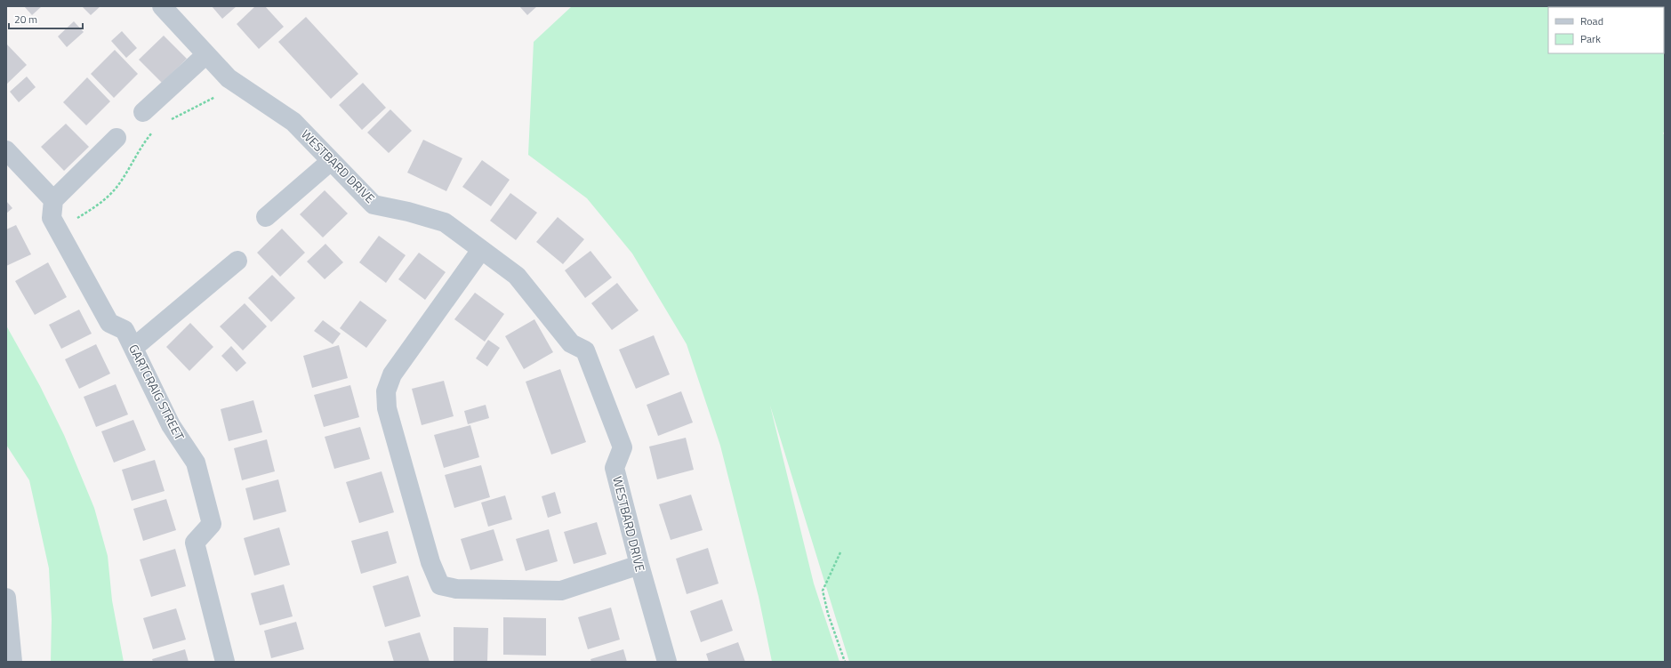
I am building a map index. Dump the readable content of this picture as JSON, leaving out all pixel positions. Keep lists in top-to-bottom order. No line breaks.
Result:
{"streets":{"street":["WESTBARD DRIVE","GARTCRAIG STREET"]},"legend":["Road","Park"],"scale_bar":"20 m"}
